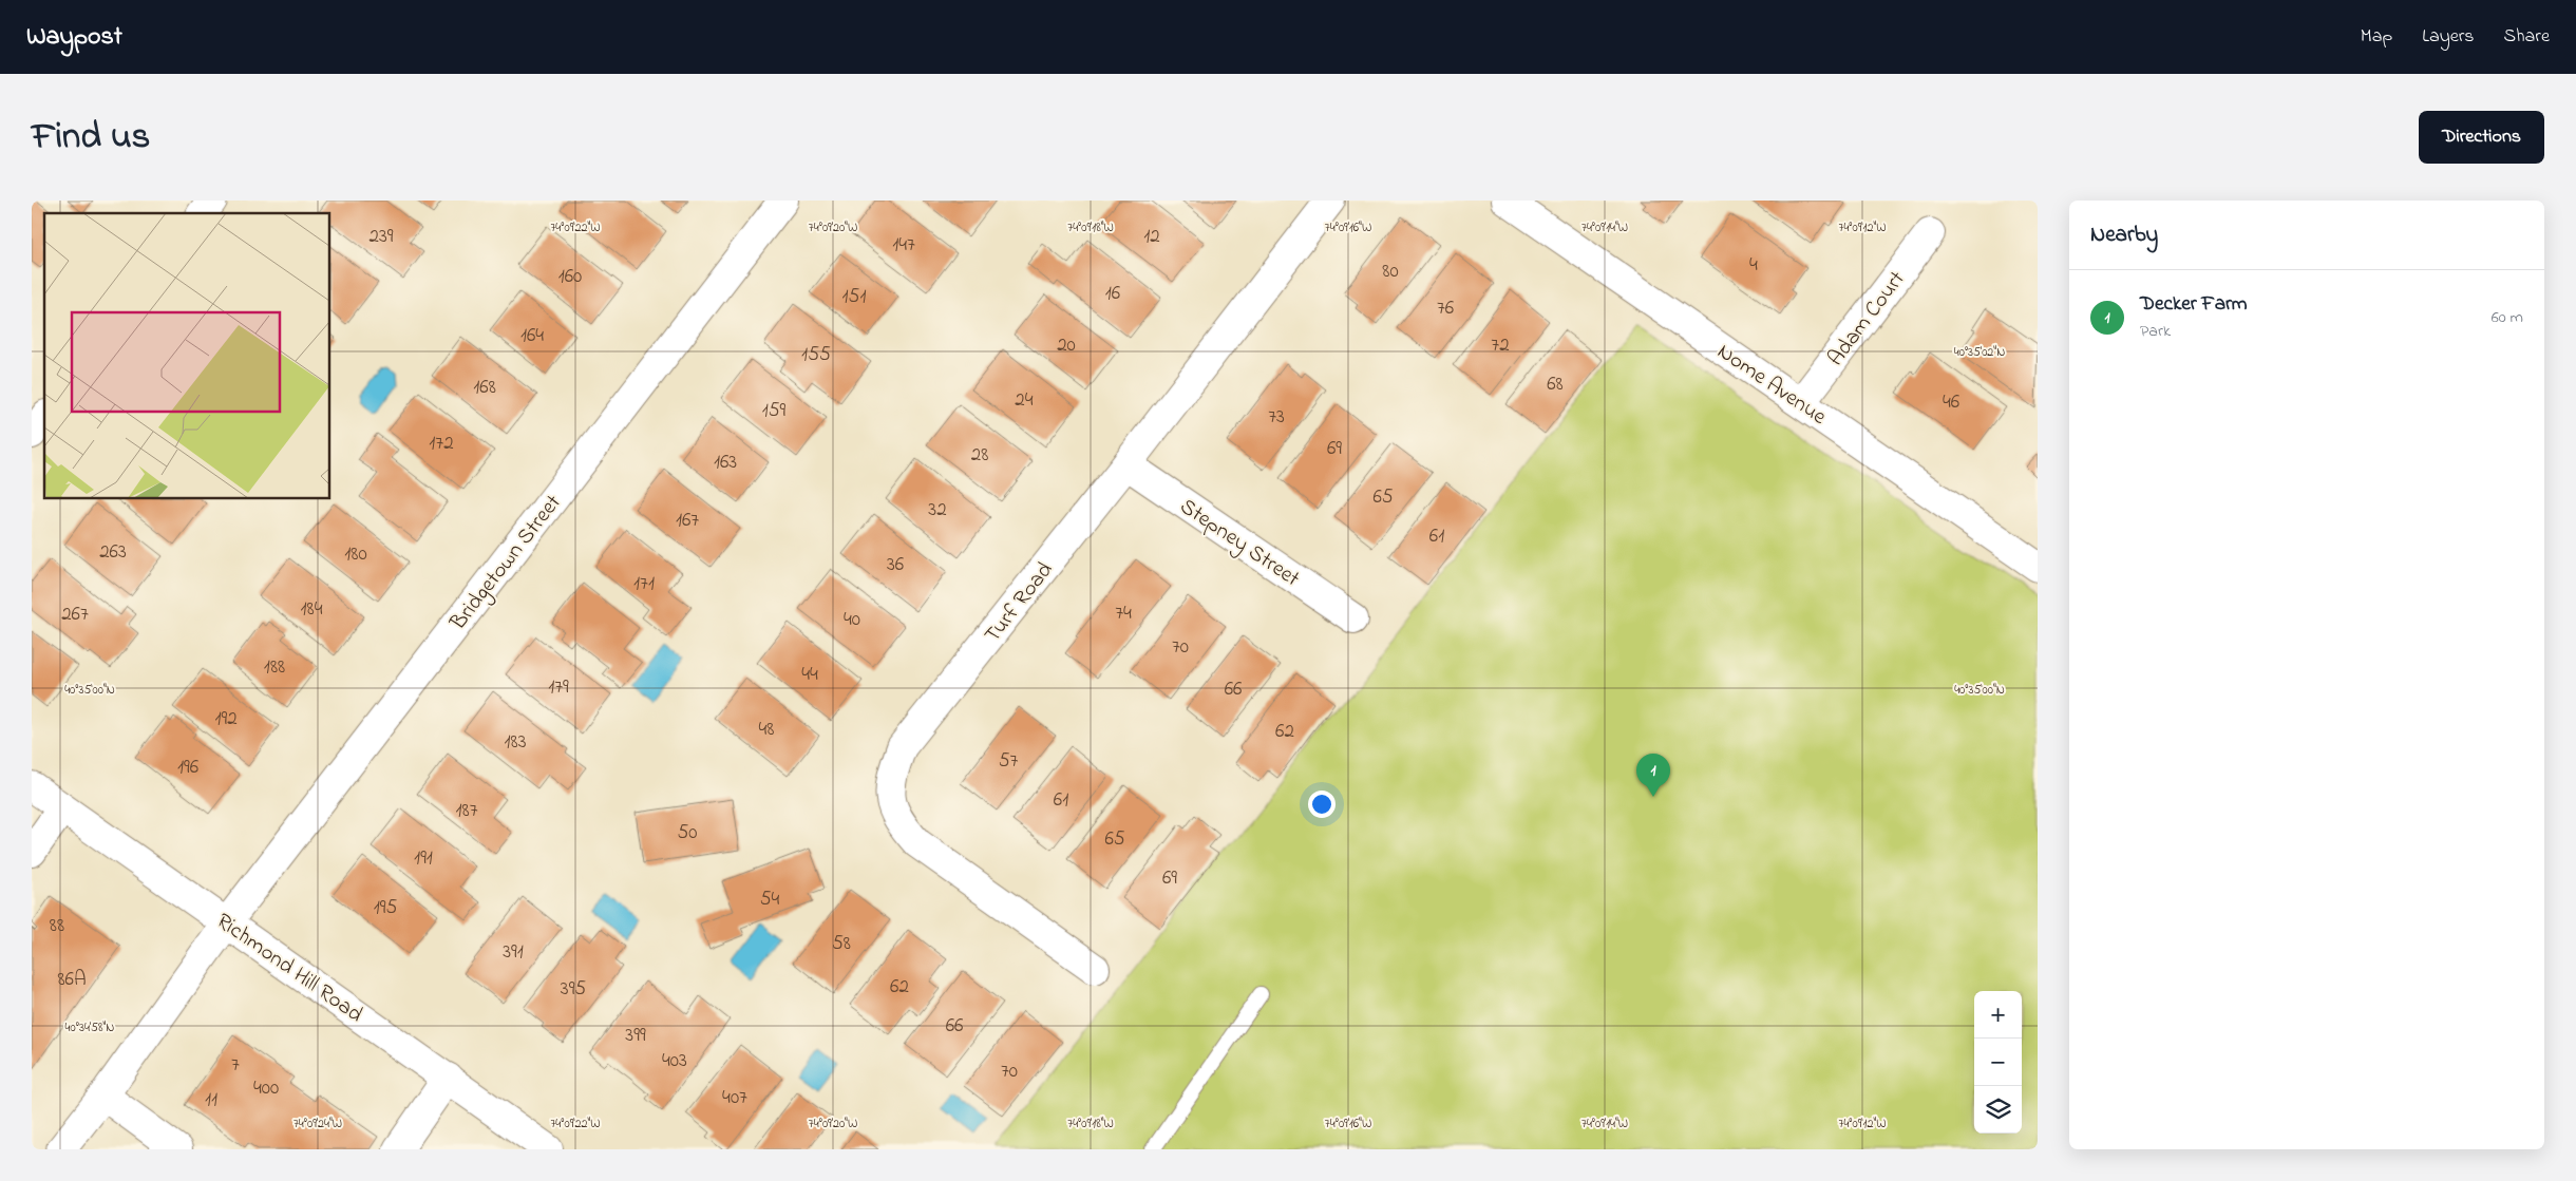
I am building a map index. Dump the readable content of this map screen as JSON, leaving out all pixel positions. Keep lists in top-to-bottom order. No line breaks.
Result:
{"streets":{"street":["Adam Court","Nome Avenue","Stepney Street","Bridgetown Street","Turf Road","Richmond Hill Road"]},"crossings":[["Adam Court","Nome Avenue"],["Stepney Street","Turf Road"],["Bridgetown Street","Richmond Hill Road"]],"house_numbers":["239","12","147","4","80","160","16","151","76","164","20","72","155","68","168","24","46","159","73","172","69","28","163","65","32","167","61","263","180","36","171","184","74","267","40","70","188","44","179","66","192","48","62","183","57","196","61","187","50","65","191","69","54","195","88","58","391","86A","62","395","66","399","403","7","70","400","407","11"],"page":{"header":"Waypost","nav":["Map","Layers","Share"],"title":"Find us","buttons":"Directions","heading":"Nearby","list":[{"mark":"1","name":"Decker Farm","note":"Park","value":"60 m"}],"pins":"1","map_buttons":["+","−"]},"coordinates":["74°09'22\"W","74°09'20\"W","74°09'18\"W","74°09'16\"W","74°09'14\"W","74°09'12\"W","40°35'02\"N","40°35'00\"N","40°34'58\"N","74°09'24\"W"]}
